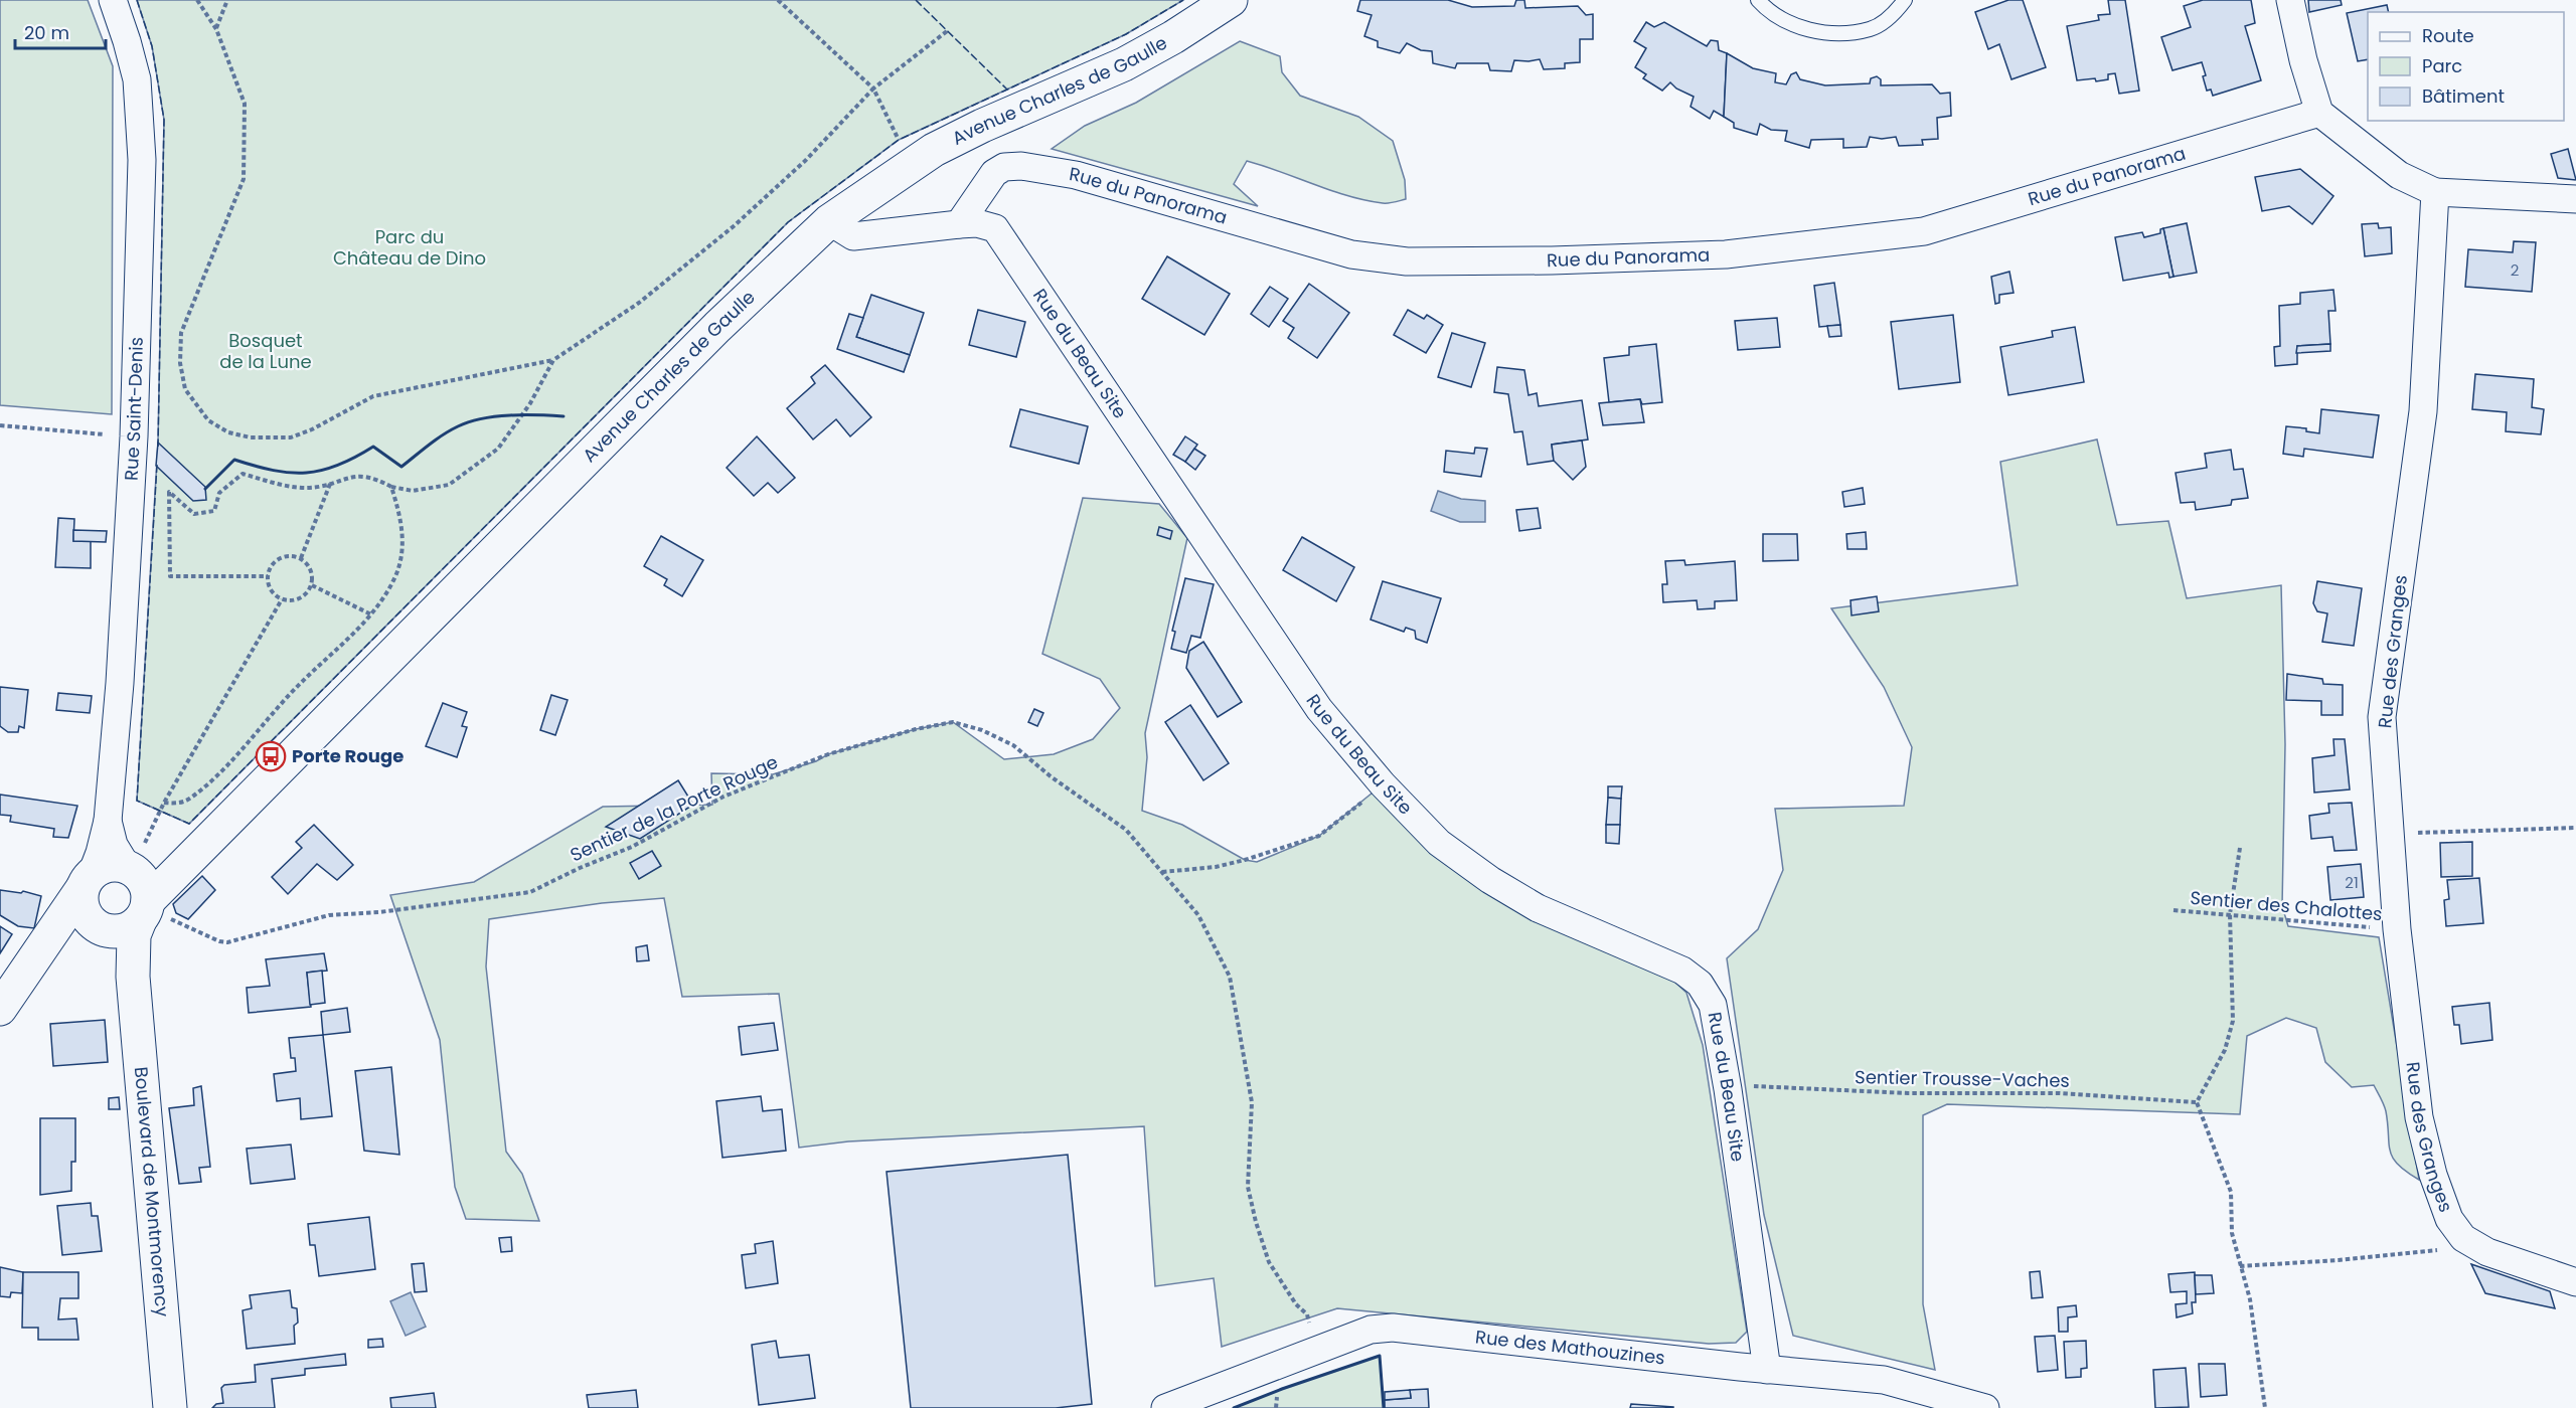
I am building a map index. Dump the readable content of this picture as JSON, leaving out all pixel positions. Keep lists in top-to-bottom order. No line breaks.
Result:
{"streets":{"main road":["Avenue Charles de Gaulle","Boulevard de Montmorency"],"street":["Rue du Panorama","Rue du Beau Site","Rue Saint-Denis","Rue des Granges","Rue des Mathouzines"],"path":["Sentier de la Porte Rouge","Sentier des Chalottes","Sentier Trousse-Vaches"]},"crossings":[["Avenue Charles de Gaulle","Rue du Beau Site"],["Avenue Charles de Gaulle","Rue Saint-Denis"],["Avenue Charles de Gaulle","Sentier de la Porte Rouge"],["Avenue Charles de Gaulle","Boulevard de Montmorency"],["Rue du Panorama","Rue du Beau Site"],["Rue du Beau Site","Sentier Trousse-Vaches"],["Rue du Beau Site","Rue des Mathouzines"],["Rue Saint-Denis","Sentier de la Porte Rouge"],["Rue Saint-Denis","Boulevard de Montmorency"],["Rue des Granges","Sentier des Chalottes"],["Sentier de la Porte Rouge","Boulevard de Montmorency"],["Sentier de la Porte Rouge","Rue des Mathouzines"]],"parks":["Parc du Château de Dino","Bosquet de la Lune"],"places":{"bus stop":["Porte Rouge"]},"house_numbers":["2","21"],"legend":["Route","Parc","Bâtiment"],"scale_bar":"20 m"}
